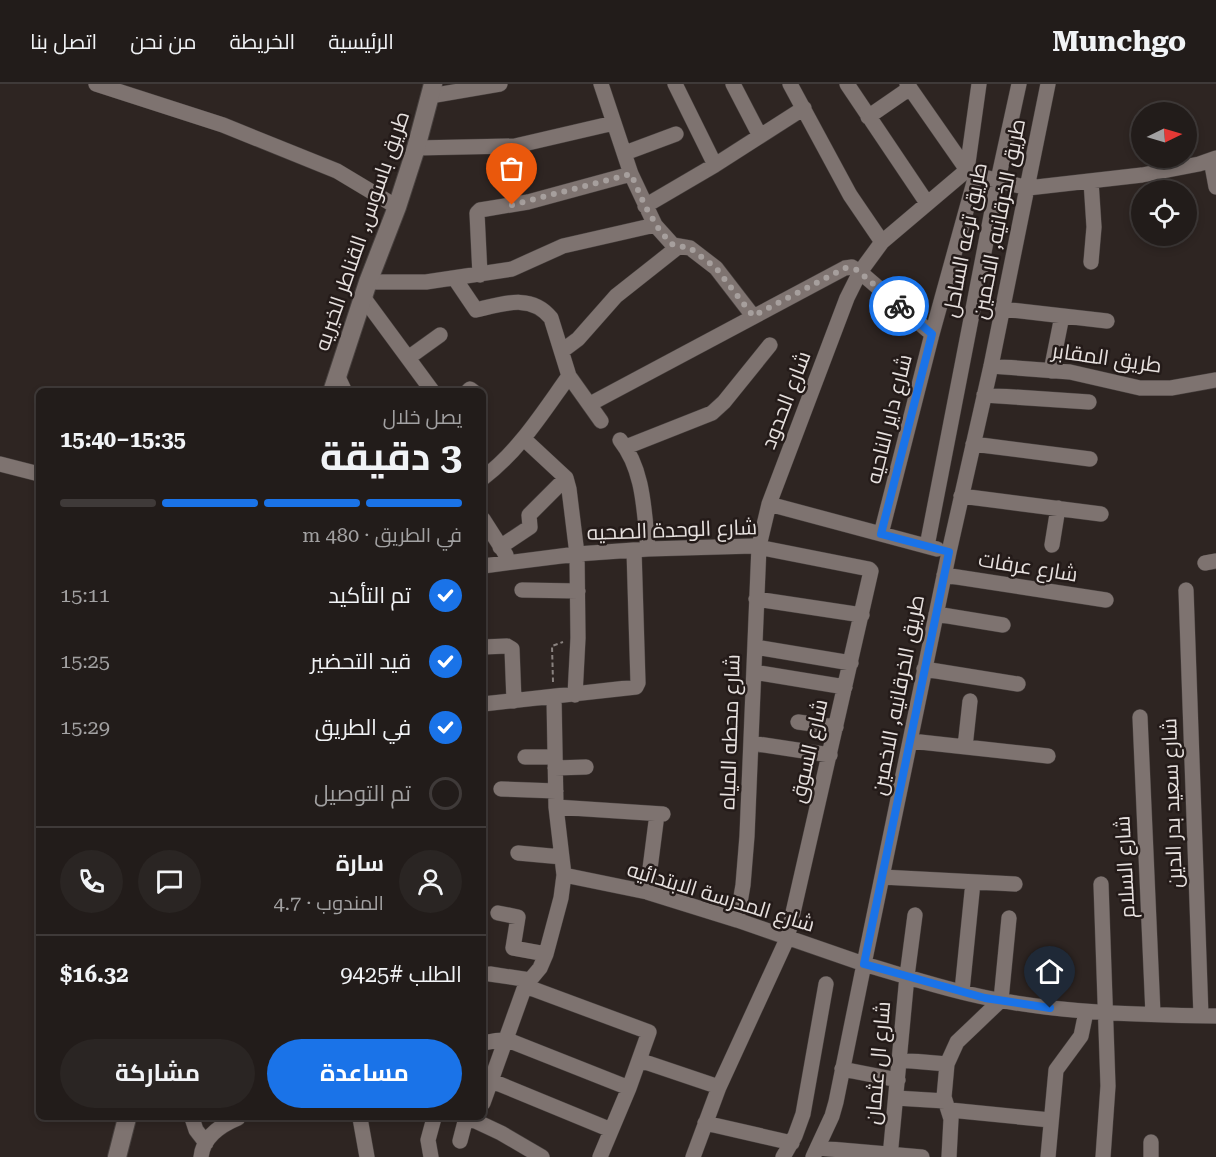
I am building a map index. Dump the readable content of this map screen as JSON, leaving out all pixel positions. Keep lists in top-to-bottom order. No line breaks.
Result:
{"streets":{"street":["طريق الخرقانيه, الاخمين","طريق باسوس, القناطر الخيريه","طريق ترعه الساحل","طريق المقابر","شارع الحدود","شارع داير الناحيه","شارع الوحدة الصحيه","شارع عرفات","شارع محطه المياه","شارع السوق","شارع سعيد بدر الدين","شارع السلام","شارع المدرسة الابتدائيه","شارع ال عثمان"]},"crossings":[["طريق الخرقانيه, الاخمين","طريق المقابر"],["طريق الخرقانيه, الاخمين","شارع عرفات"],["طريق الخرقانيه, الاخمين","شارع المدرسة الابتدائيه"],["شارع الحدود","شارع داير الناحيه"],["شارع الحدود","شارع الوحدة الصحيه"],["شارع الحدود","شارع محطه المياه"],["شارع الوحدة الصحيه","شارع محطه المياه"],["شارع الوحدة الصحيه","شارع السوق"],["شارع محطه المياه","شارع المدرسة الابتدائيه"],["شارع السوق","شارع المدرسة الابتدائيه"]],"north":"right","page":{"header":"Munchgo","nav":["الرئيسية","الخريطة","من نحن","اتصل بنا"],"heading":["3 دقيقة","يصل خلال","15:35–15:40"],"panel":["سارة","المندوب · 4.7","الطلب #9425","$16.32"],"bar":"في الطريق · 480 m","list":[["تم التأكيد","15:11"],["قيد التحضير","15:25"],["في الطريق","15:29"],"تم التوصيل"],"buttons":["مساعدة","مشاركة"]}}
